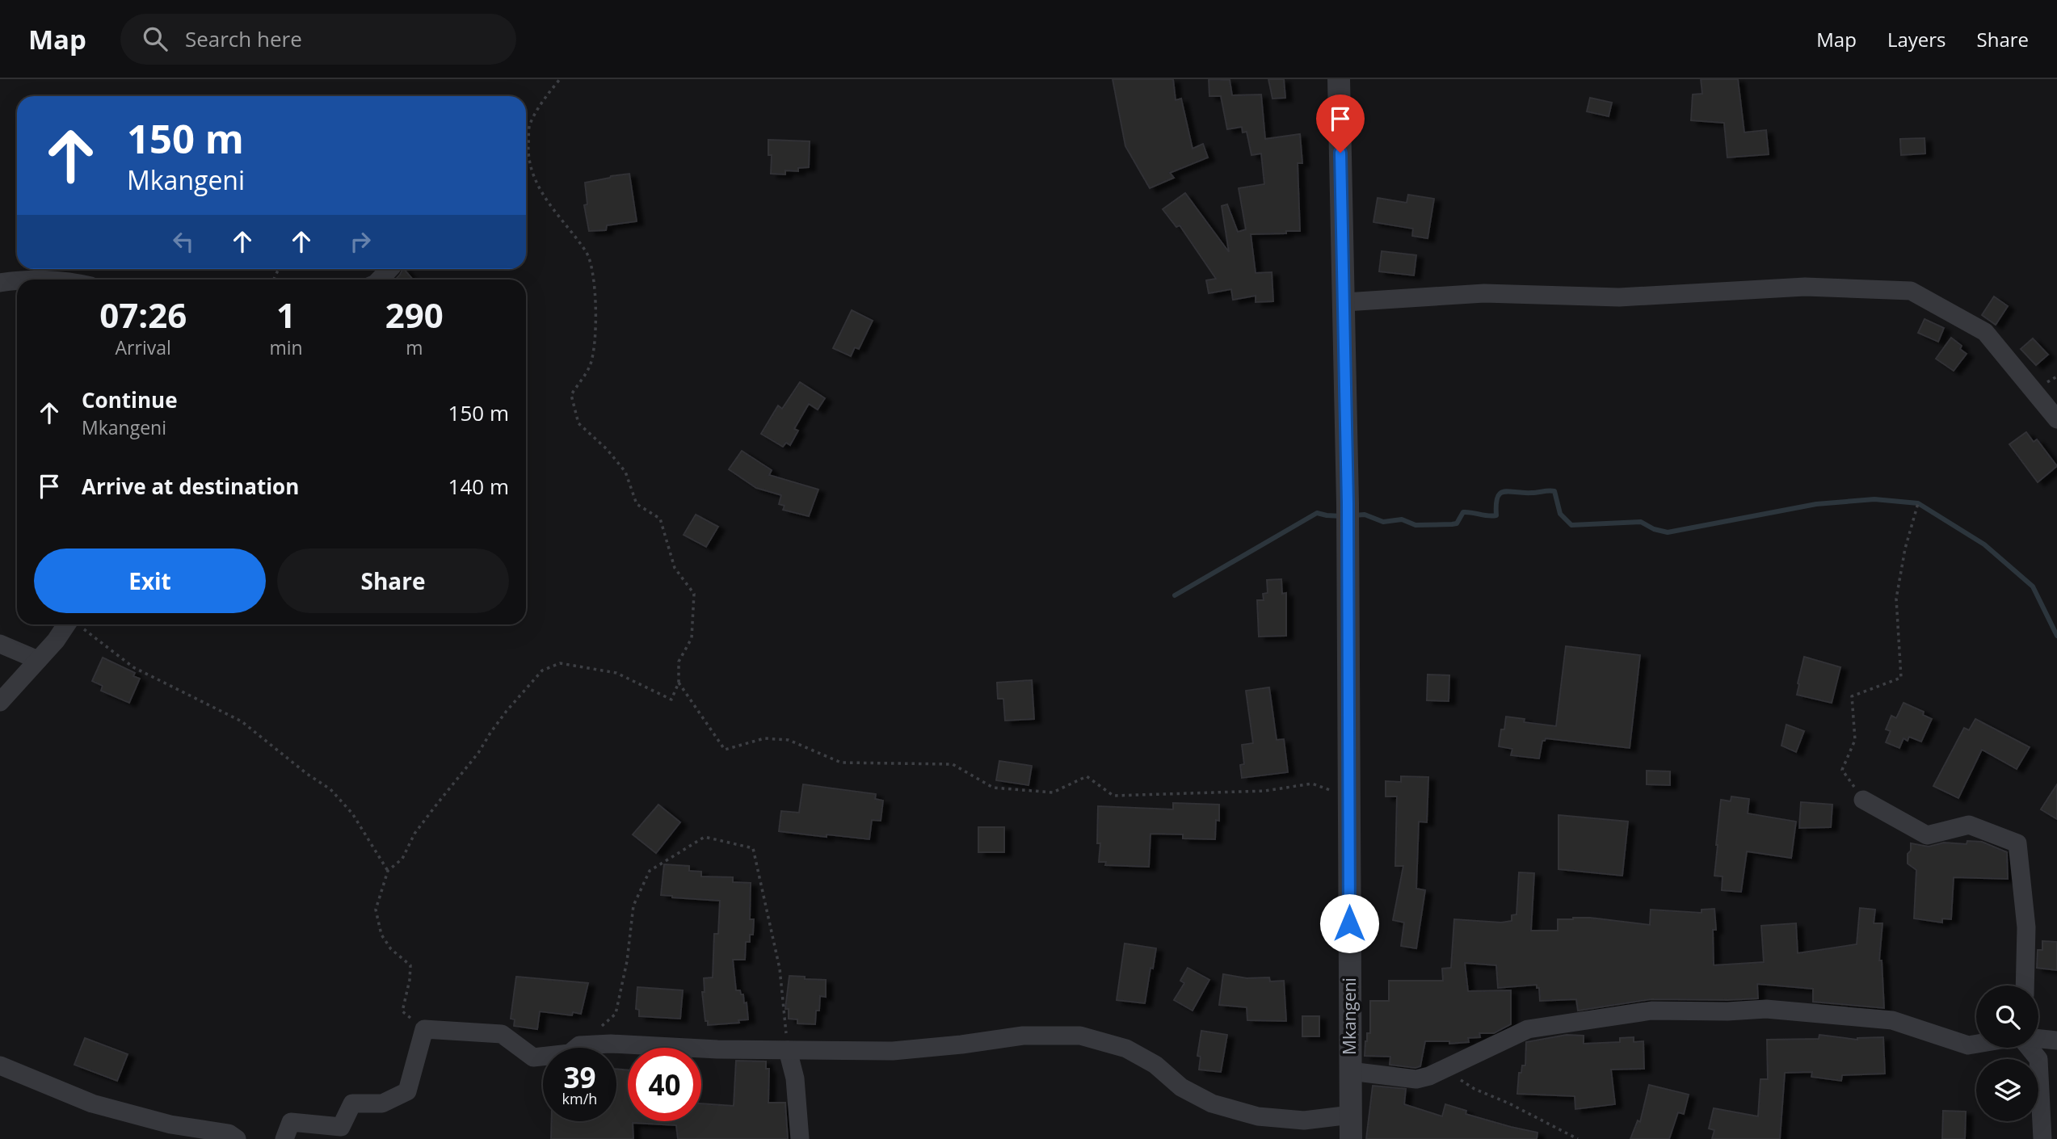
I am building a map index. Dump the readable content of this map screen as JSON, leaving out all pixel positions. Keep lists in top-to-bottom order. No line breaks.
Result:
{"streets":{"street":["Mkangeni"]},"page":{"header":"Map","search":"Search here","nav":["Map","Layers","Share"],"turn":["150 m","Mkangeni"],"eta":["07:26","Arrival","1","min","290","m"],"list":[{"name":"Continue","note":"Mkangeni","value":"150 m"},{"name":"Arrive at destination","value":"140 m"}],"buttons":["Exit","Share"],"speed":"39 km/h","limit":"40"}}
